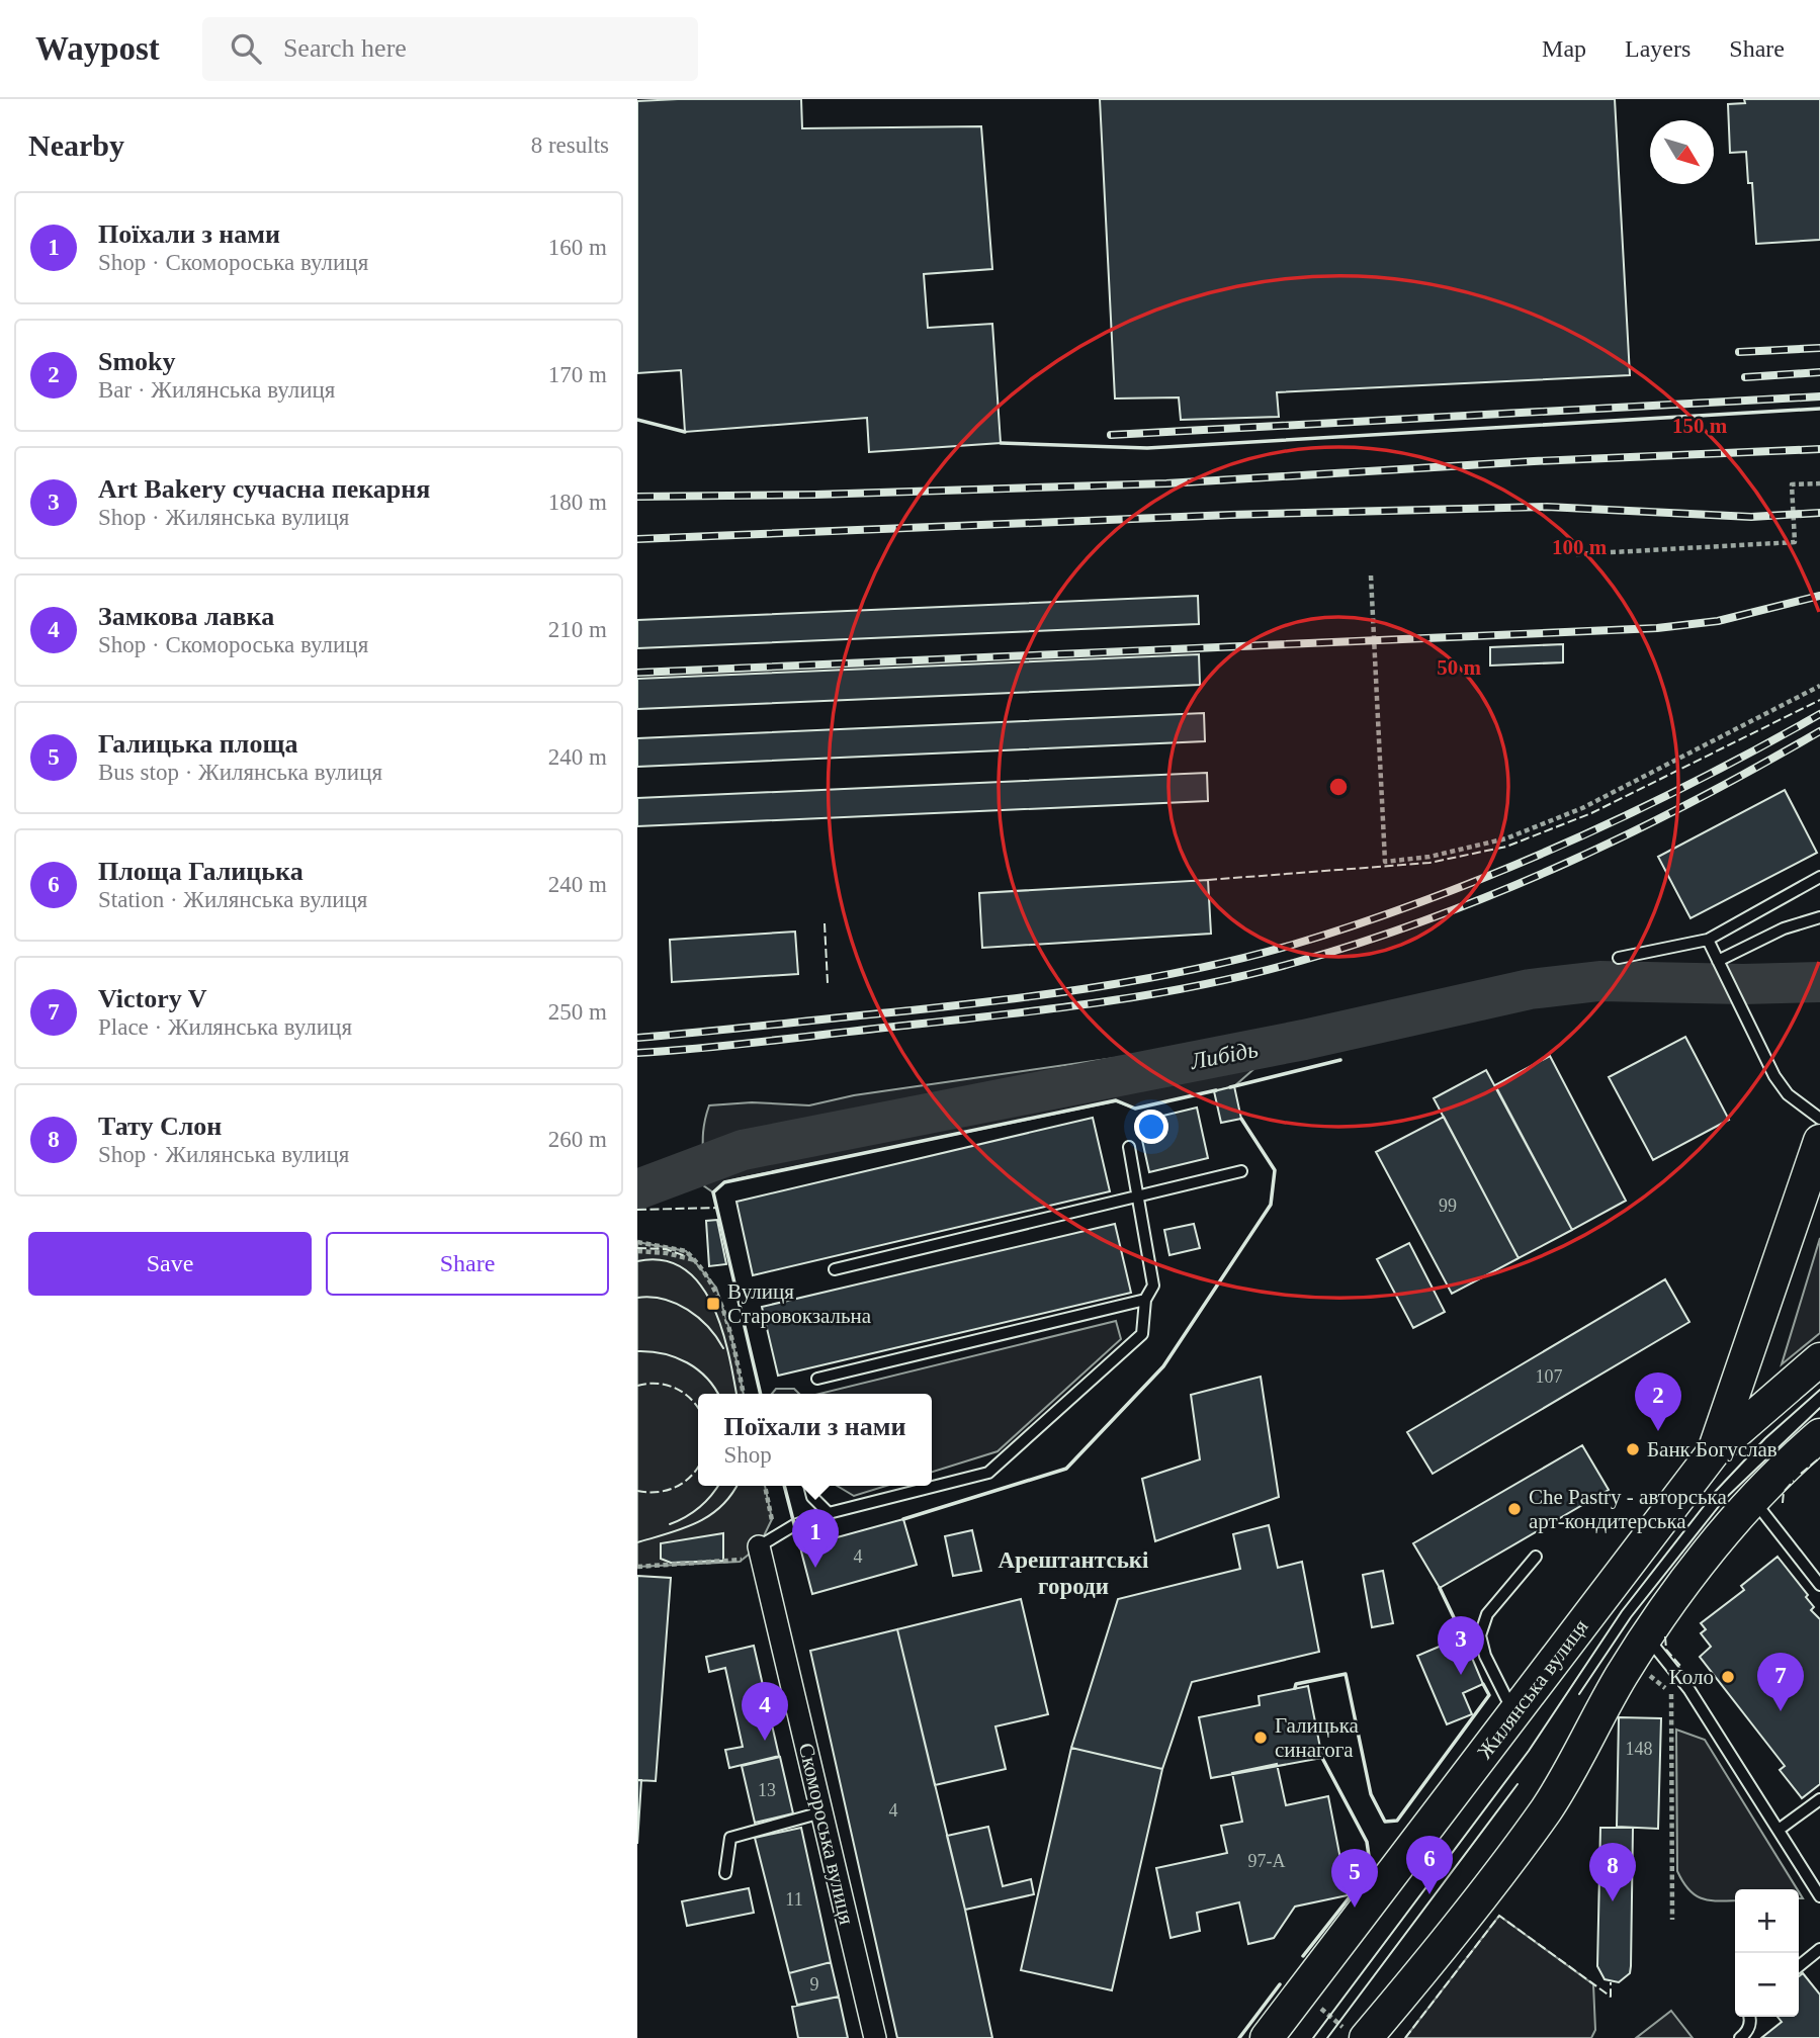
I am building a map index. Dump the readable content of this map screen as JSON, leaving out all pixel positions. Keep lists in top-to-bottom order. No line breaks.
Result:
{"streets":{"main road":["Жилянська вулиця"],"street":["Скомороська вулиця"]},"districts":["Арештантські городи"],"water":["Либідь"],"places":{"transit":["Вулиця Старовокзальна"],"other":["Банк Богуслав","Che Pastry - авторська арт-кондитерська","Коло","Галицька синагога"]},"house_numbers":["99","107","4","148","13","4","97-А","11","9"],"north":"bottom right","page":{"header":"Waypost","search":"Search here","nav":["Map","Layers","Share"],"heading":["Nearby","8 results"],"list":[{"mark":"1","name":"Поїхали з нами","note":"Shop · Скомороська вулиця","value":"160 m"},{"mark":"2","name":"Smoky","note":"Bar · Жилянська вулиця","value":"170 m"},{"mark":"3","name":"Art Bakery сучасна пекарня","note":"Shop · Жилянська вулиця","value":"180 m"},{"mark":"4","name":"Замкова лавка","note":"Shop · Скомороська вулиця","value":"210 m"},{"mark":"5","name":"Галицька площа","note":"Bus stop · Жилянська вулиця","value":"240 m"},{"mark":"6","name":"Площа Галицька","note":"Station · Жилянська вулиця","value":"240 m"},{"mark":"7","name":"Victory V","note":"Place · Жилянська вулиця","value":"250 m"},{"mark":"8","name":"Тату Слон","note":"Shop · Жилянська вулиця","value":"260 m"}],"buttons":["Save","Share"],"pins":["2","1","3","7","4","6","8","5"],"popup":["Поїхали з нами","Shop"],"map_buttons":["+","−"]},"rings":["150 m","100 m","50 m"]}
